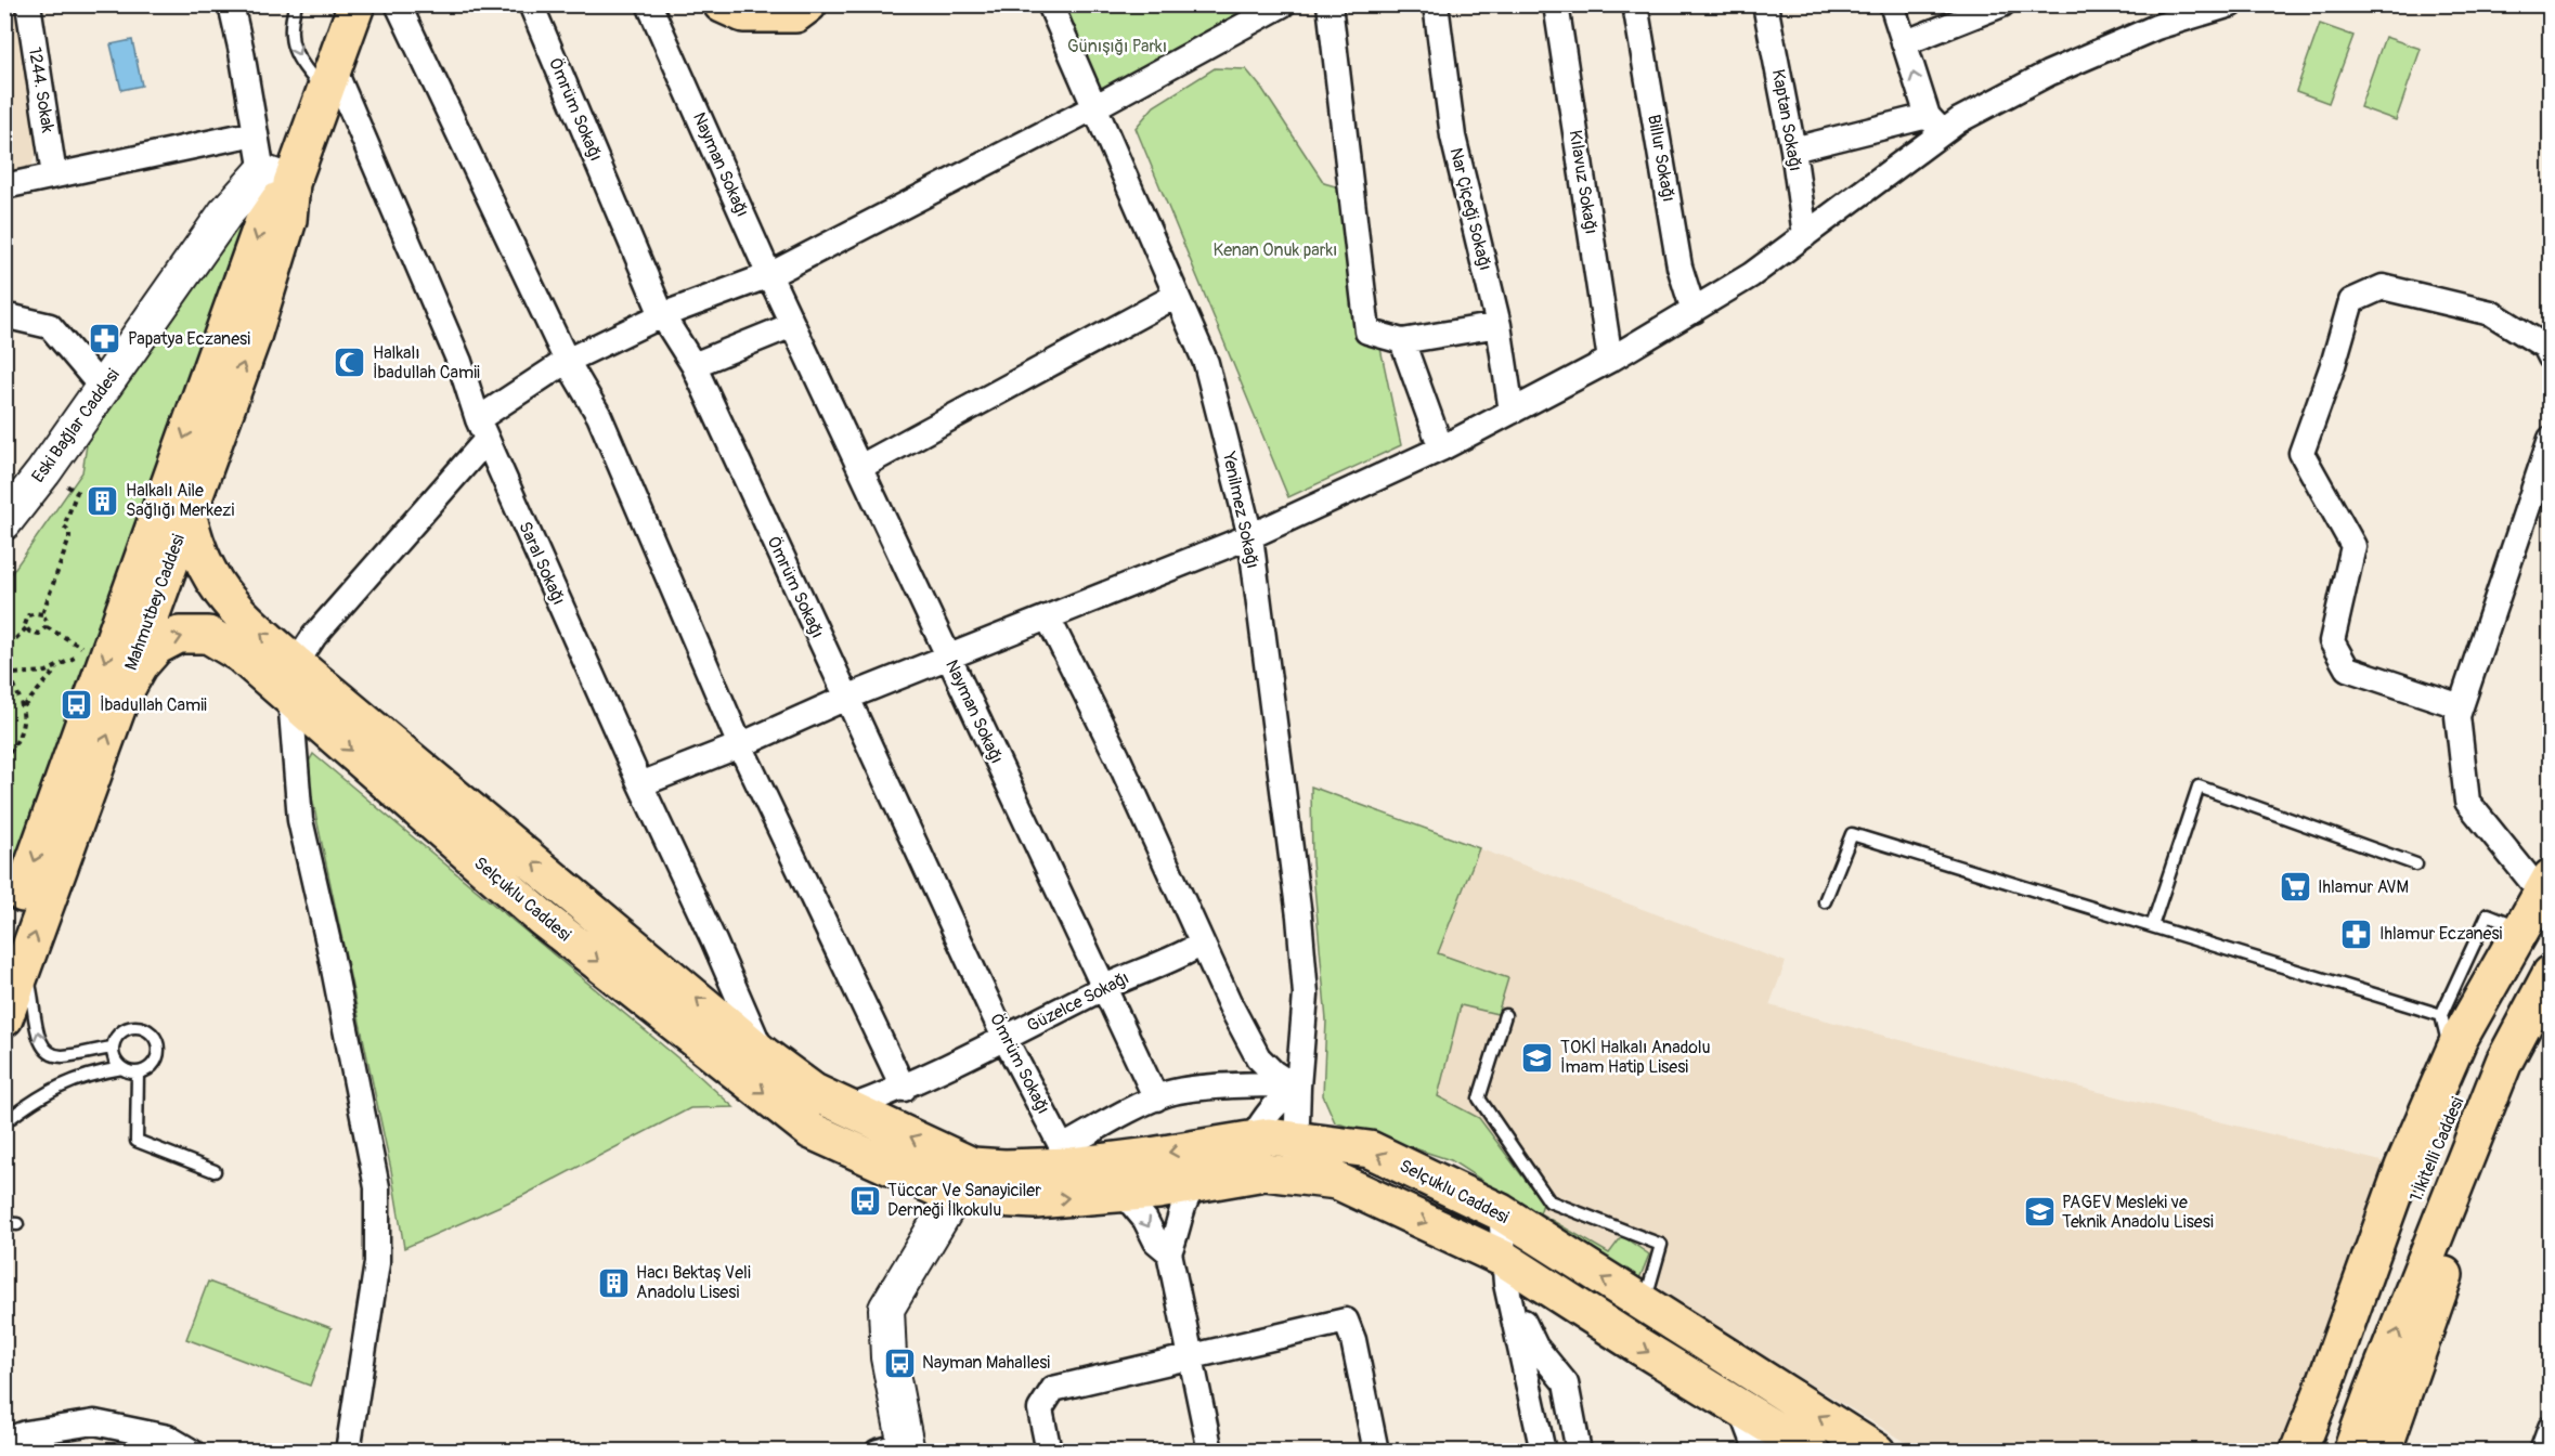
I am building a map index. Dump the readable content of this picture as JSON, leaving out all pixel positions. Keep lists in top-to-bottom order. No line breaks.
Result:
{"streets":{"main road":["Eski Bağlar Caddesi","Mahmutbey Caddesi","Selçuklu Caddesi","1.İkitelli Caddesi"],"street":["1244. Sokak","Ömrüm Sokağı","Kaptan Sokağı","Billur Sokağı","Nayman Sokağı","Kılavuz Sokağı","Nar Çiçeği Sokağı","Yenilmez Sokağı","Saral Sokağı","Güzelce Sokağı"]},"crossings":[["Ömrüm Sokağı","Selçuklu Caddesi"],["Ömrüm Sokağı","Güzelce Sokağı"],["Nayman Sokağı","Güzelce Sokağı"],["Eski Bağlar Caddesi","Mahmutbey Caddesi"],["Yenilmez Sokağı","Selçuklu Caddesi"],["Saral Sokağı","Mahmutbey Caddesi"],["Saral Sokağı","Selçuklu Caddesi"],["Mahmutbey Caddesi","Selçuklu Caddesi"],["Selçuklu Caddesi","Güzelce Sokağı"]],"parks":["Günışığı Parkı","Kenan Onuk parkı"],"places":{"pharmacy":["Papatya Eczanesi","Ihlamur Eczanesi"],"mosque":["Halkalı İbadullah Camii"],"building":["Halkalı Aile Sağlığı Merkezi","Hacı Bektaş Veli Anadolu Lisesi"],"bus stop":["İbadullah Camii","Tüccar Ve Sanayiciler Derneği İlkokulu","Nayman Mahallesi"],"supermarket":["Ihlamur AVM"],"school or university":["TOKİ Halkalı Anadolu İmam Hatip Lisesi","PAGEV Mesleki ve Teknik Anadolu Lisesi"]}}
